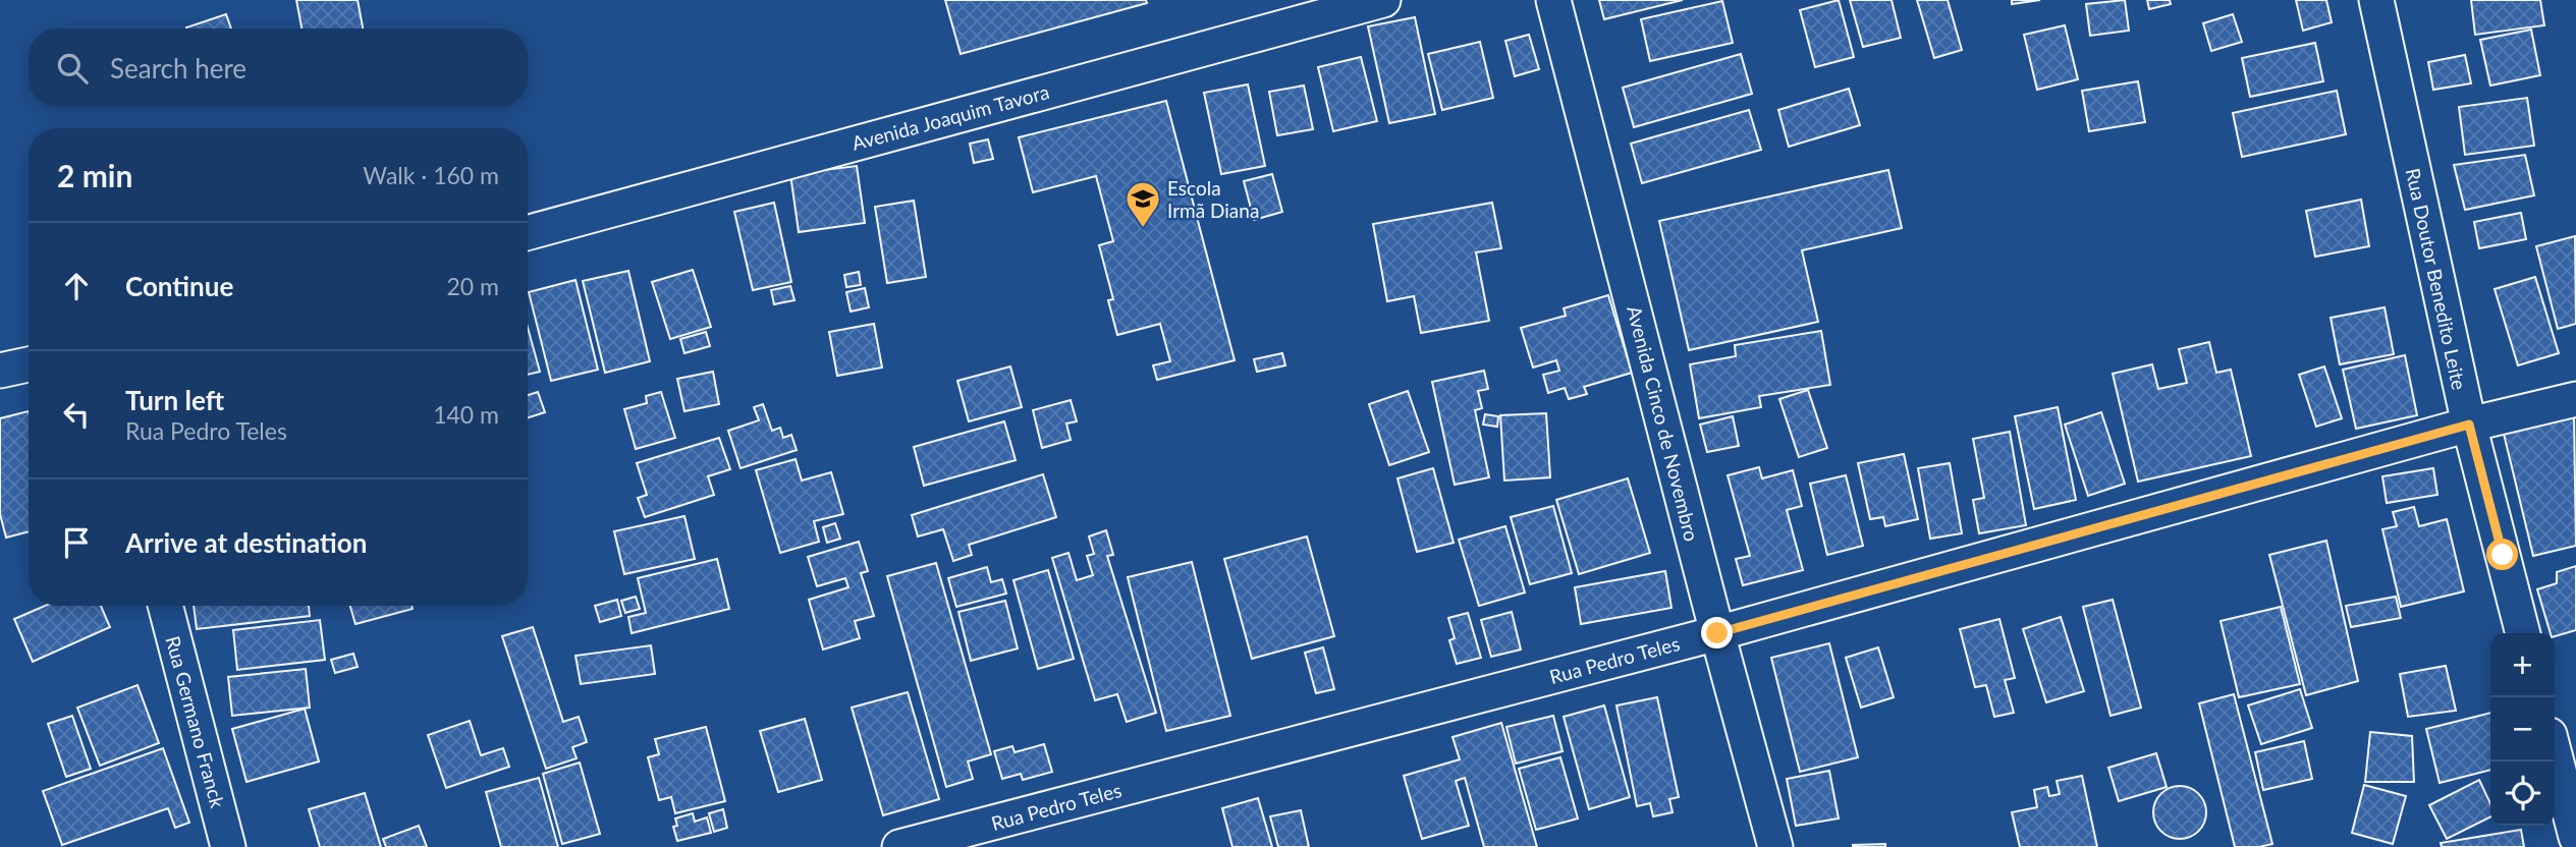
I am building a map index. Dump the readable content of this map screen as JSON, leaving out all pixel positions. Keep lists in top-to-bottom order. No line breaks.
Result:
{"streets":{"street":["Avenida Joaquim Tavora","Rua Doutor Benedito Leite","Avenida Cinco de Novembro","Rua Pedro Teles","Rua Germano Franck"]},"crossings":[["Rua Doutor Benedito Leite","Rua Pedro Teles"],["Avenida Cinco de Novembro","Rua Pedro Teles"]],"places":{"school or university":["Escola Irmã Diana"]},"page":{"search":"Search here","heading":["2 min","Walk · 160 m"],"list":[["Continue","20 m"],["Turn left","Rua Pedro Teles","140 m"],"Arrive at destination"],"map_buttons":["+","−"]}}
